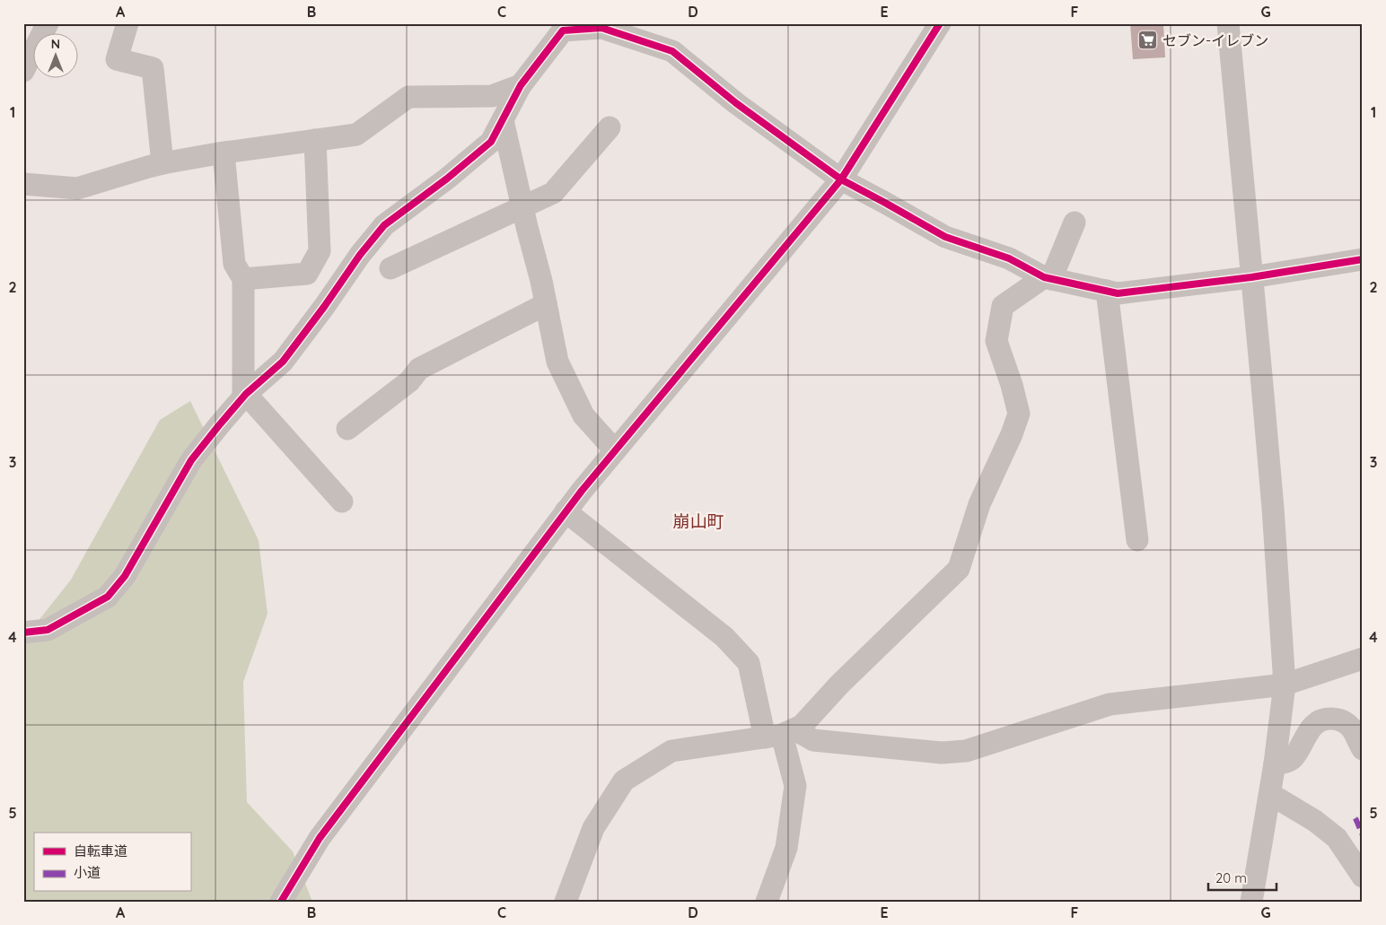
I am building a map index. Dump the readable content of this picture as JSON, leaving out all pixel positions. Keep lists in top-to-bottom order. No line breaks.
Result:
{"districts":["崩山町"],"places":{"supermarket":["セブン-イレブン"]},"legend":["自転車道","小道"],"scale_bar":"20 m","north":"top","grid":{"columns":["A","B","C","D","E","F","G"],"rows":["1","2","3","4","5"]}}
